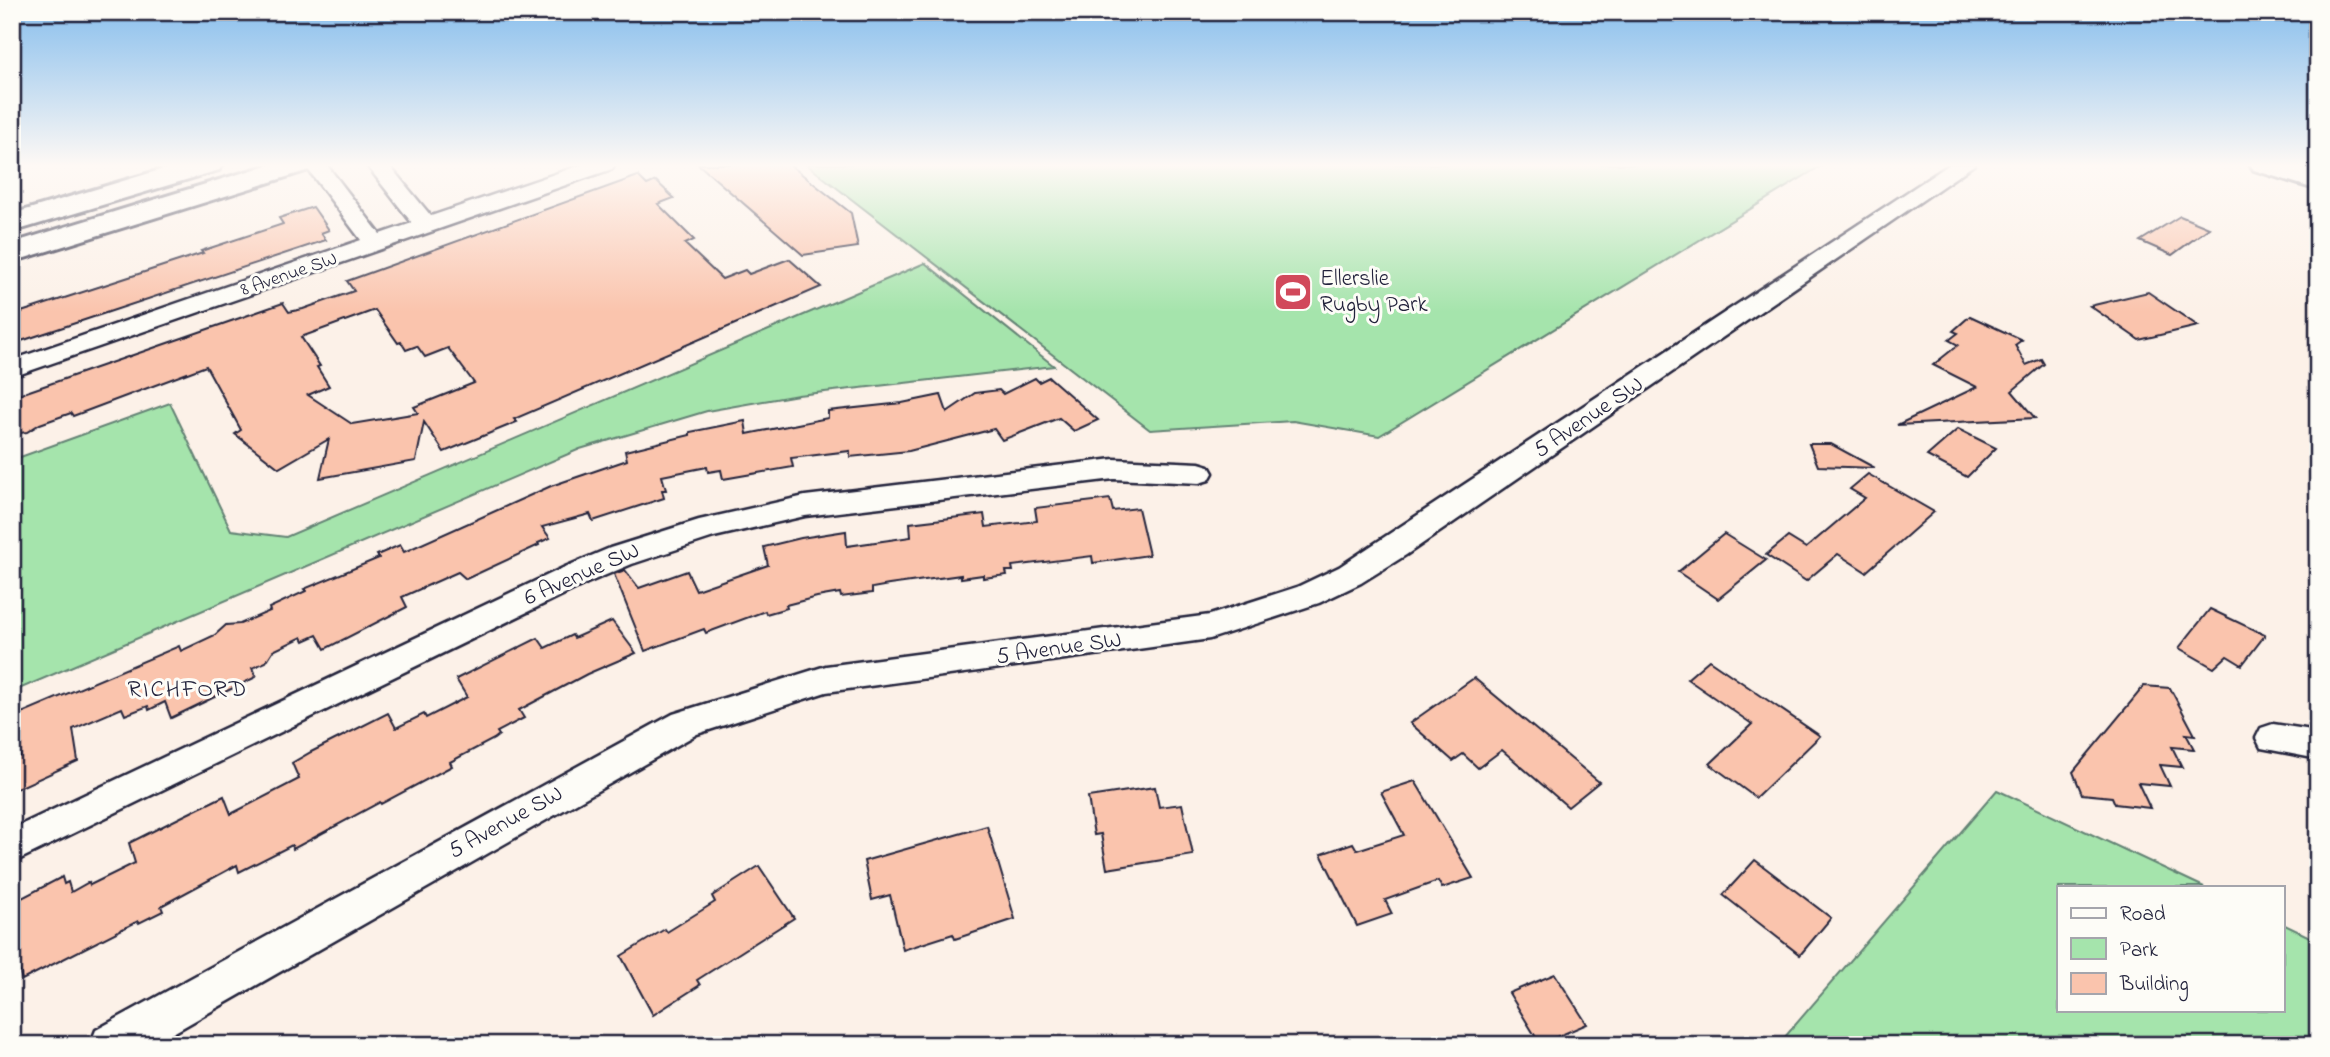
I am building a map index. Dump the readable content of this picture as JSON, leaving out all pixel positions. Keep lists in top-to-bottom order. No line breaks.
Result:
{"streets":{"street":["8 Avenue SW","5 Avenue SW","6 Avenue SW"]},"districts":["RICHFORD"],"places":{"sports":["Ellerslie Rugby Park"]},"legend":["Road","Park","Building"]}
